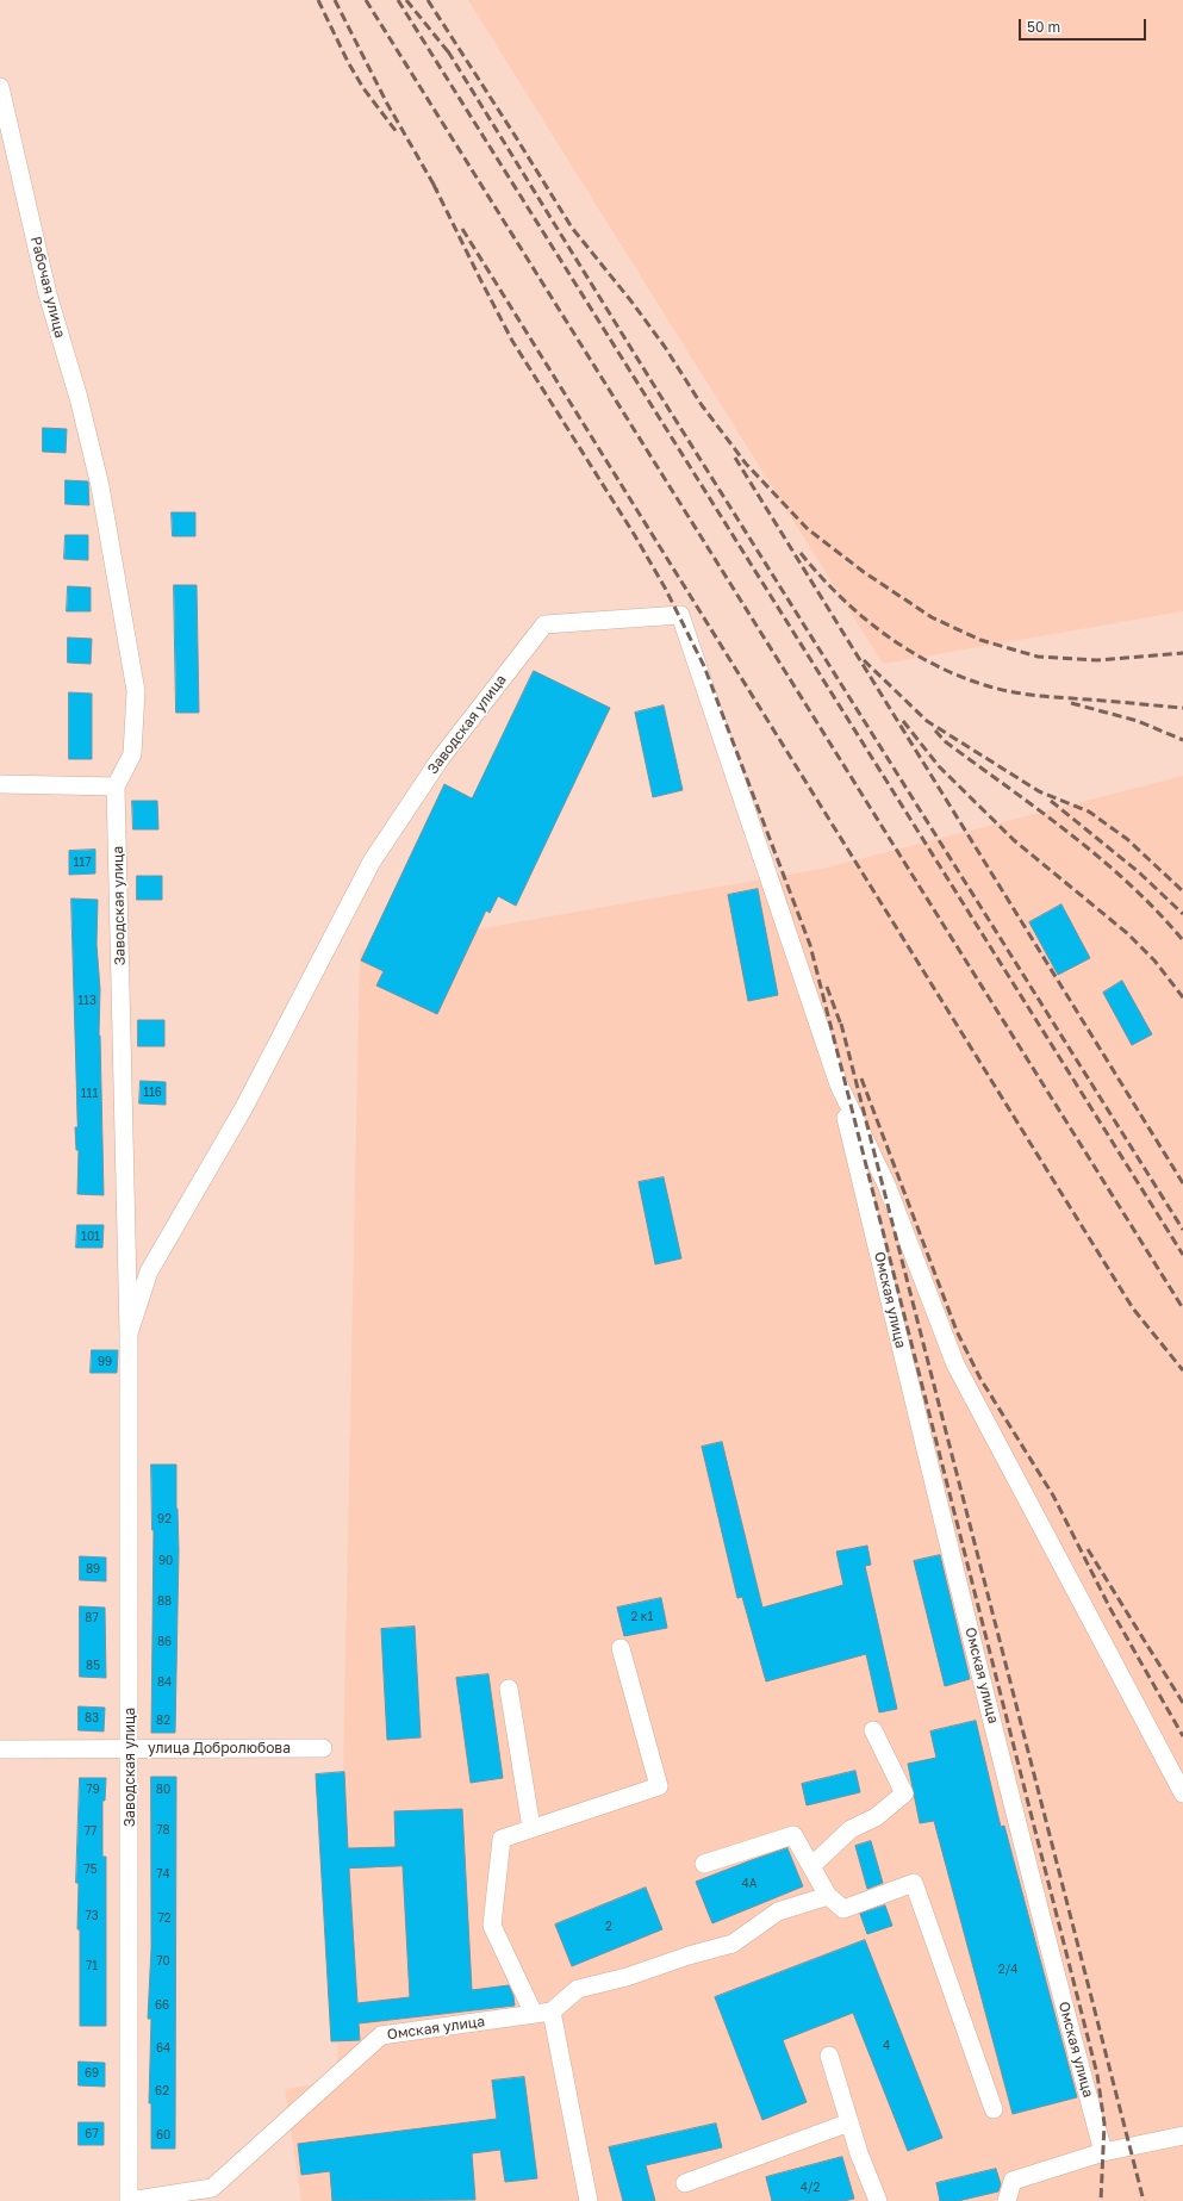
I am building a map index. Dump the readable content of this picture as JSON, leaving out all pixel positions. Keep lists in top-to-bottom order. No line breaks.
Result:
{"streets":{"street":["Рабочая улица","Заводская улица","Омская улица","улица Добролюбова"]},"crossings":[["Рабочая улица","Заводская улица"],["Заводская улица","Омская улица"],["Заводская улица","улица Добролюбова"]],"house_numbers":["117","113","116","111","101","99","92","90","89","88","2 к1","87","86","85","84","83","82","79","80","78","77","75","74","4А","73","72","2","70","71","2/4","66","4","64","69","62","67","60","4/2"],"scale_bar":"50 m"}
